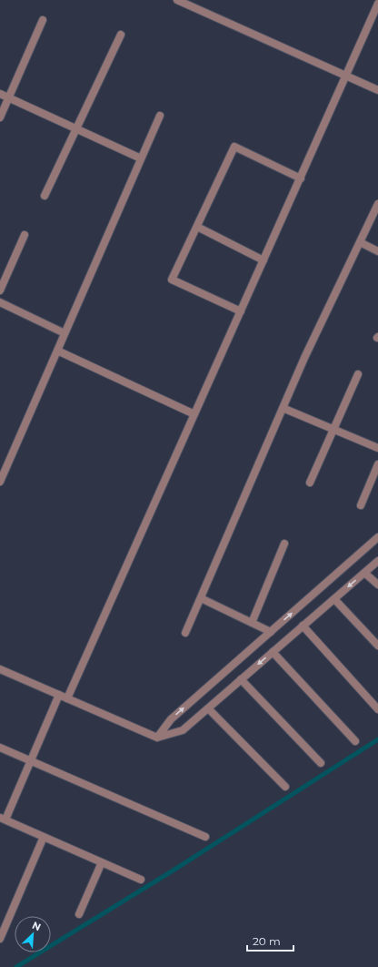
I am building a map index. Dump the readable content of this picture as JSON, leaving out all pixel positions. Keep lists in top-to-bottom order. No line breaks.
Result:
{"scale_bar":"20 m","north":"top right"}
